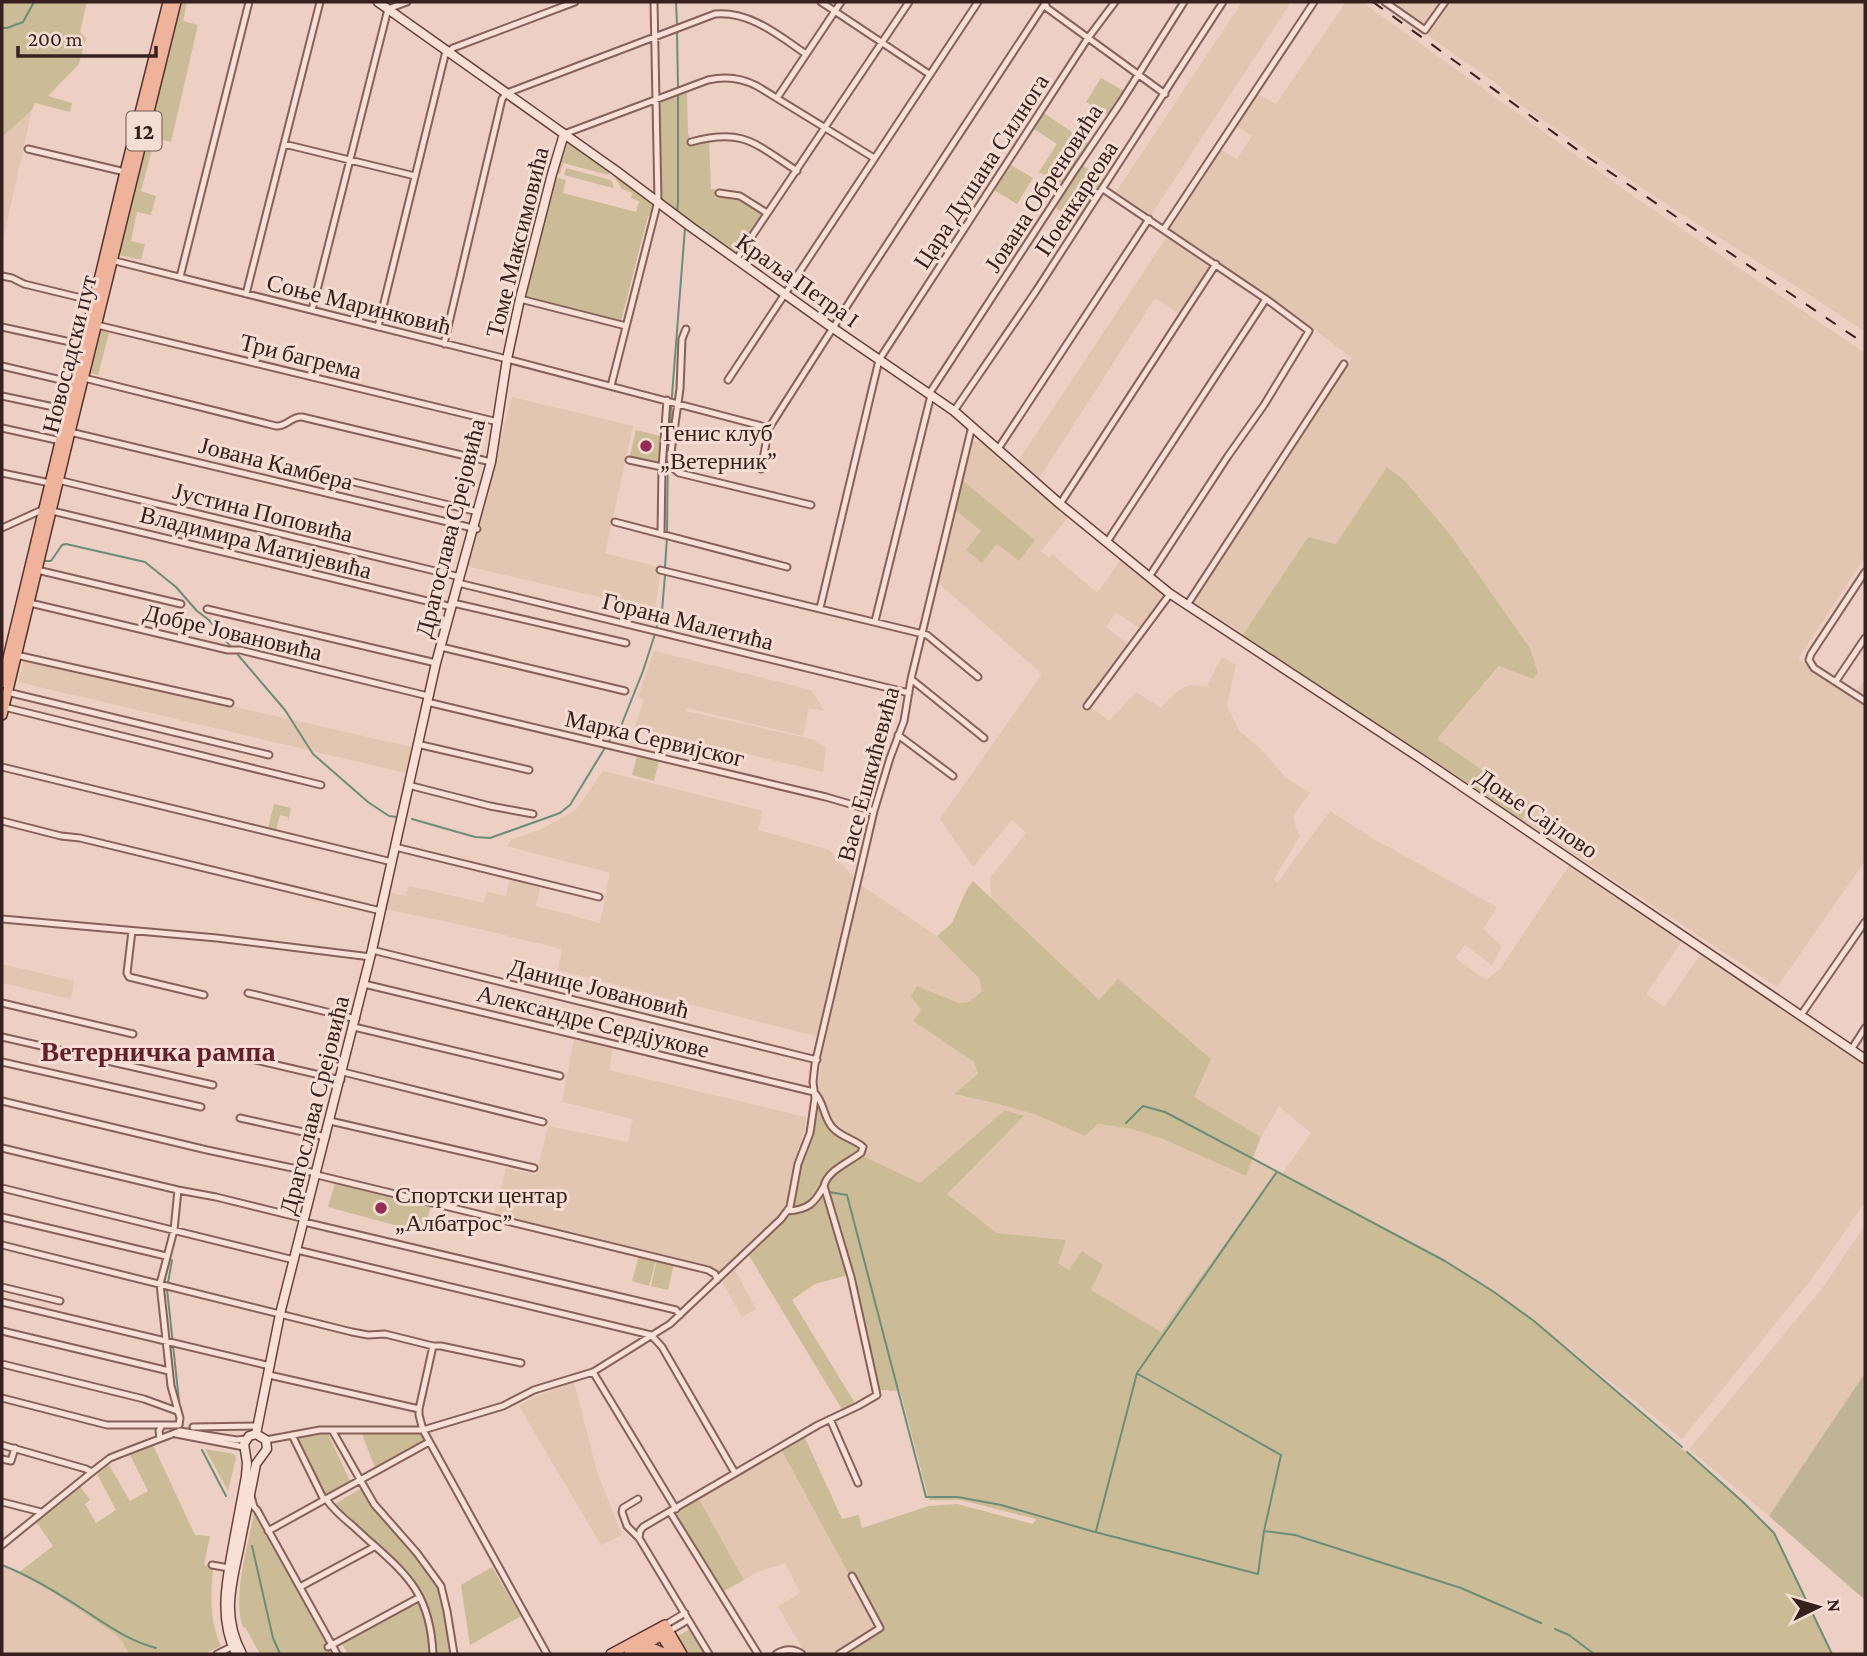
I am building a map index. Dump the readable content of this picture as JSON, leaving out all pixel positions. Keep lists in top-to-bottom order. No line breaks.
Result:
{"streets":{"main road":["12","Новосадски пут"],"street":["Цара Душана Силнога","Јована Обреновића","Поенкареова","Томе Максимовића","Краља Петра I","Соње Маринковић","Три багрема","Јована Камбера","Јустина Поповића","Драгослава Срејовића","Владимира Матијевића","Горана Малетића","Добре Јовановића","Марка Сервијског","Васе Ешкићевића","Доње Сајлово","Данице Јовановић","Александре Сердјукове"]},"crossings":[["Цара Душана Силнога","Краља Петра I"],["Јована Обреновића","Краља Петра I"],["Поенкареова","Краља Петра I"],["Томе Максимовића","Краља Петра I"],["Томе Максимовића","Соње Маринковић"],["Томе Максимовића","Драгослава Срејовића"],["Краља Петра I","Васе Ешкићевића"],["Краља Петра I","Доње Сајлово"],["Соње Маринковић","Новосадски пут"],["Соње Маринковић","Драгослава Срејовића"],["Новосадски пут","Три багрема"],["Новосадски пут","Јована Камбера"],["Новосадски пут","Јустина Поповића"],["Новосадски пут","Владимира Матијевића"],["Новосадски пут","Добре Јовановића"],["Три багрема","Драгослава Срејовића"],["Јована Камбера","Драгослава Срејовића"],["Јустина Поповића","Драгослава Срејовића"],["Јустина Поповића","Горана Малетића"],["Драгослава Срејовића","Владимира Матијевића"],["Драгослава Срејовића","Горана Малетића"],["Драгослава Срејовића","Добре Јовановића"],["Драгослава Срејовића","Марка Сервијског"],["Драгослава Срејовића","Данице Јовановић"],["Драгослава Срејовића","Александре Сердјукове"],["Горана Малетића","Васе Ешкићевића"],["Добре Јовановића","Марка Сервијског"],["Марка Сервијског","Васе Ешкићевића"],["Васе Ешкићевића","Данице Јовановић"],["Васе Ешкићевића","Александре Сердјукове"]],"districts":["Ветерничка рампа"],"places":["Тенис клуб „Ветерник”","Спортски центар „Албатрос”"],"scale_bar":"200 m","north":"right"}
